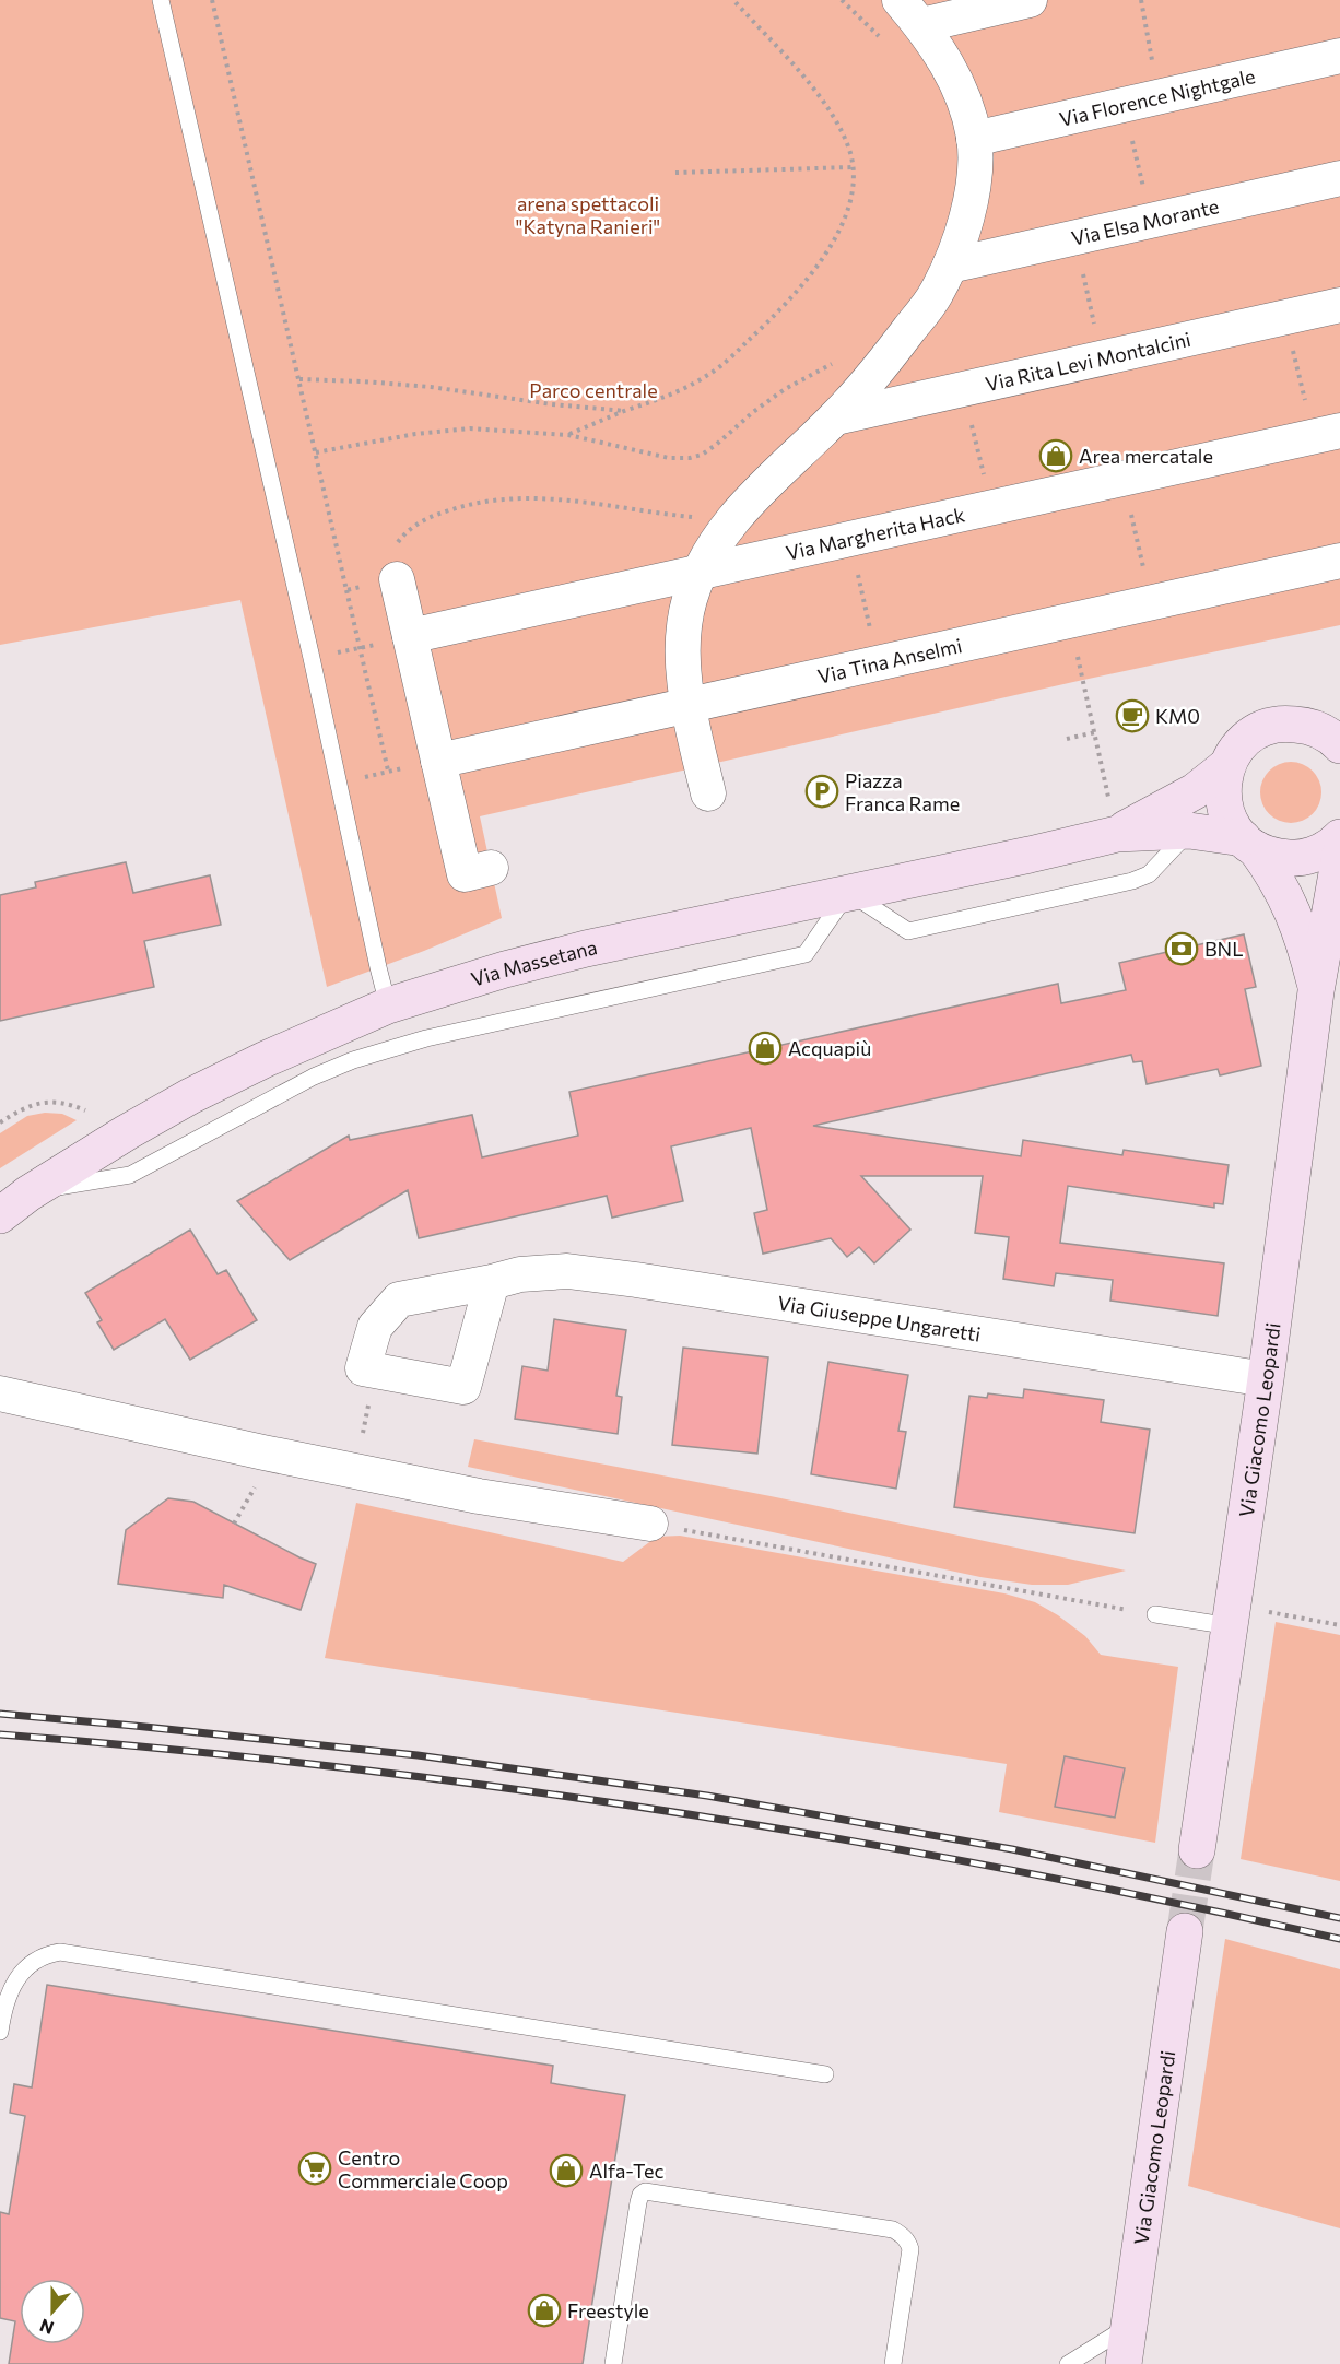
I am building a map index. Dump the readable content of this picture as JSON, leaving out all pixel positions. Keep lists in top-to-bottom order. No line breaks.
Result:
{"streets":{"main road":["Via Massetana","Via Giacomo Leopardi"],"street":["Via Florence Nightgale","Via Elsa Morante","Via Rita Levi Montalcini","Via Margherita Hack","Via Tina Anselmi","Via Giuseppe Ungaretti"]},"crossings":[["Via Massetana","Via Giacomo Leopardi"],["Via Giuseppe Ungaretti","Via Giacomo Leopardi"]],"parks":["arena spettacoli \"Katyna Ranieri\"","Parco centrale"],"places":{"shop":["Area mercatale","Acquapiù","Alfa-Tec","Freestyle"],"cafe":["KM0"],"parking":["Piazza Franca Rame"],"bank":["BNL"],"supermarket":["Centro Commerciale Coop"]},"north":"bottom"}
